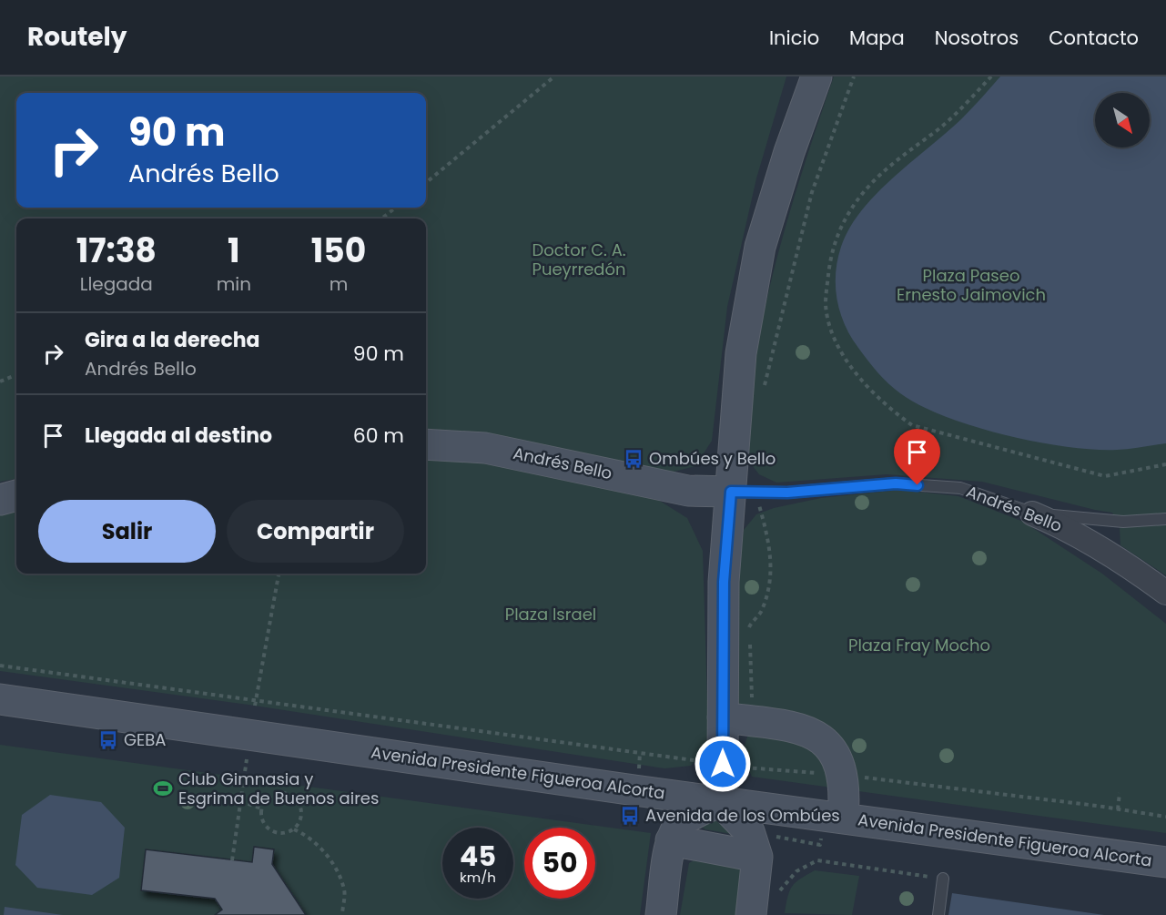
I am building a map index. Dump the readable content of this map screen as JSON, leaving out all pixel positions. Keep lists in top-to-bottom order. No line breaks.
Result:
{"streets":{"main road":["Andrés Bello","Avenida Presidente Figueroa Alcorta"]},"parks":["Doctor C. A. Pueyrredón","Plaza Paseo Ernesto Jaimovich","Plaza Israel","Plaza Fray Mocho"],"places":{"bus stop":["Ombúes y Bello","GEBA","Avenida de los Ombúes"],"sports":["Club Gimnasia y Esgrima de Buenos aires"]},"north":"bottom right","page":{"header":"Routely","nav":["Inicio","Mapa","Nosotros","Contacto"],"turn":["90 m","Andrés Bello"],"eta":["17:38","Llegada","1","min","150","m"],"list":[{"name":"Gira a la derecha","note":"Andrés Bello","value":"90 m"},{"name":"Llegada al destino","value":"60 m"}],"buttons":["Salir","Compartir"],"speed":"45 km/h","limit":"50"}}
